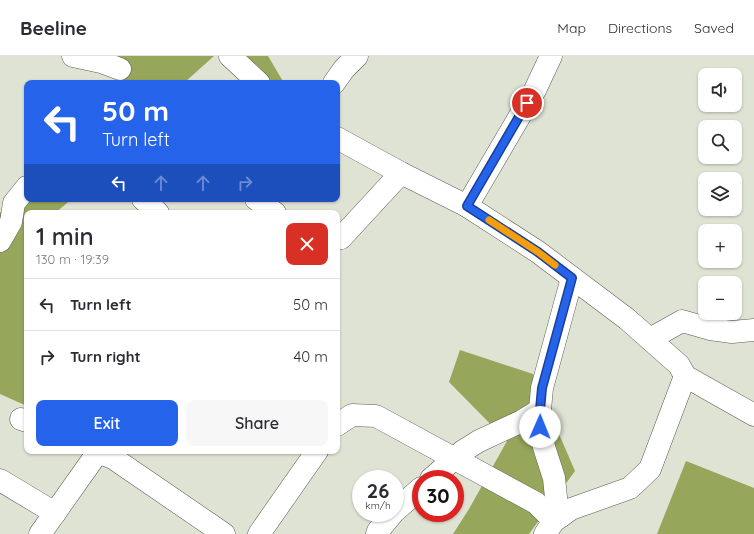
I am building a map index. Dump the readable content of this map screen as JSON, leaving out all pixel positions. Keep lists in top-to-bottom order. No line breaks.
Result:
{"page":{"header":"Beeline","nav":["Map","Directions","Saved"],"map_buttons":["+","−"],"turn":["50 m","Turn left"],"heading":["1 min","130 m · 19:39"],"list":[{"name":"Turn left","value":"50 m"},{"name":"Turn right","value":"40 m"}],"buttons":["Exit","Share"],"speed":"26 km/h","limit":"30"}}
